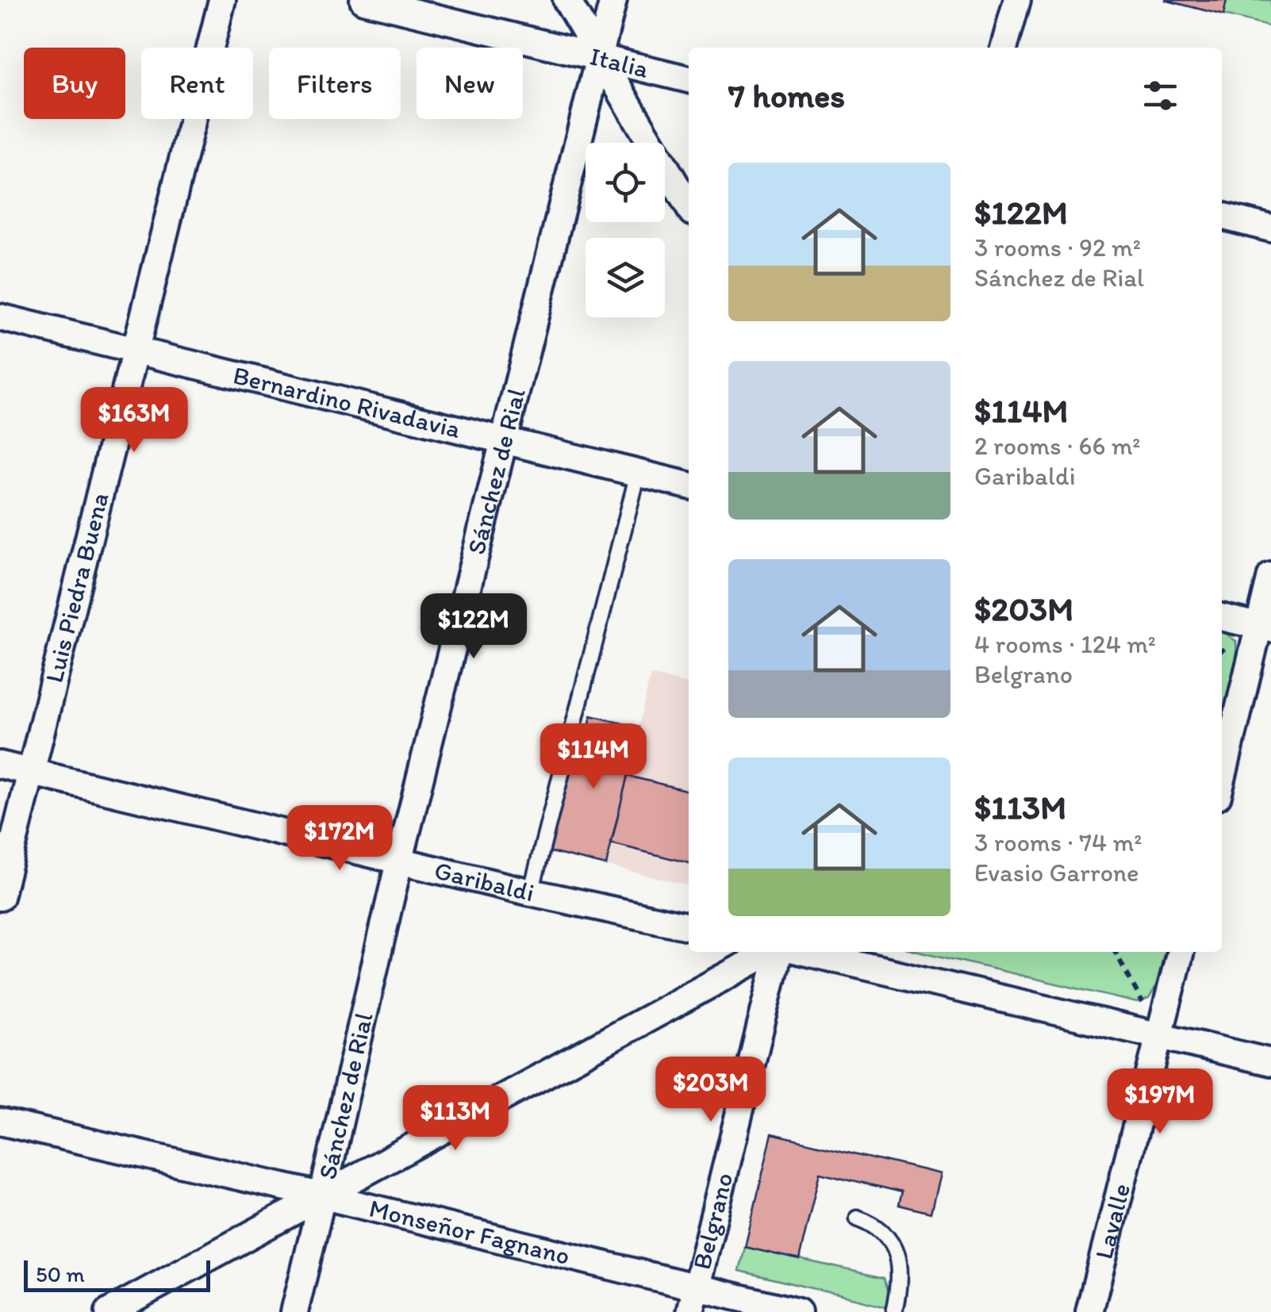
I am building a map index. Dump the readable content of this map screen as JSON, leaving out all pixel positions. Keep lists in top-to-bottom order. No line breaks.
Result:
{"streets":{"street":["Italia","Bernardino Rivadavia","Sánchez de Rial","Luis Piedra Buena","Garibaldi","Belgrano","Lavalle","Monseñor Fagnano"]},"crossings":[["Italia","Sánchez de Rial"],["Bernardino Rivadavia","Sánchez de Rial"],["Bernardino Rivadavia","Luis Piedra Buena"],["Sánchez de Rial","Garibaldi"],["Sánchez de Rial","Monseñor Fagnano"],["Luis Piedra Buena","Garibaldi"],["Belgrano","Monseñor Fagnano"]],"scale_bar":"50 m","page":{"chip":["Buy","Rent","Filters","New"],"heading":"7 homes","list":[{"name":"$122M","note":"3 rooms · 92 m² · Sánchez de Rial"},{"name":"$114M","note":"2 rooms · 66 m² · Garibaldi"},{"name":"$203M","note":"4 rooms · 124 m² · Belgrano"},{"name":"$113M","note":"3 rooms · 74 m² · Evasio Garrone"}],"price":["$163M","$122M","$114M","$172M","$203M","$197M","$113M"],"scale":"50 m"}}
